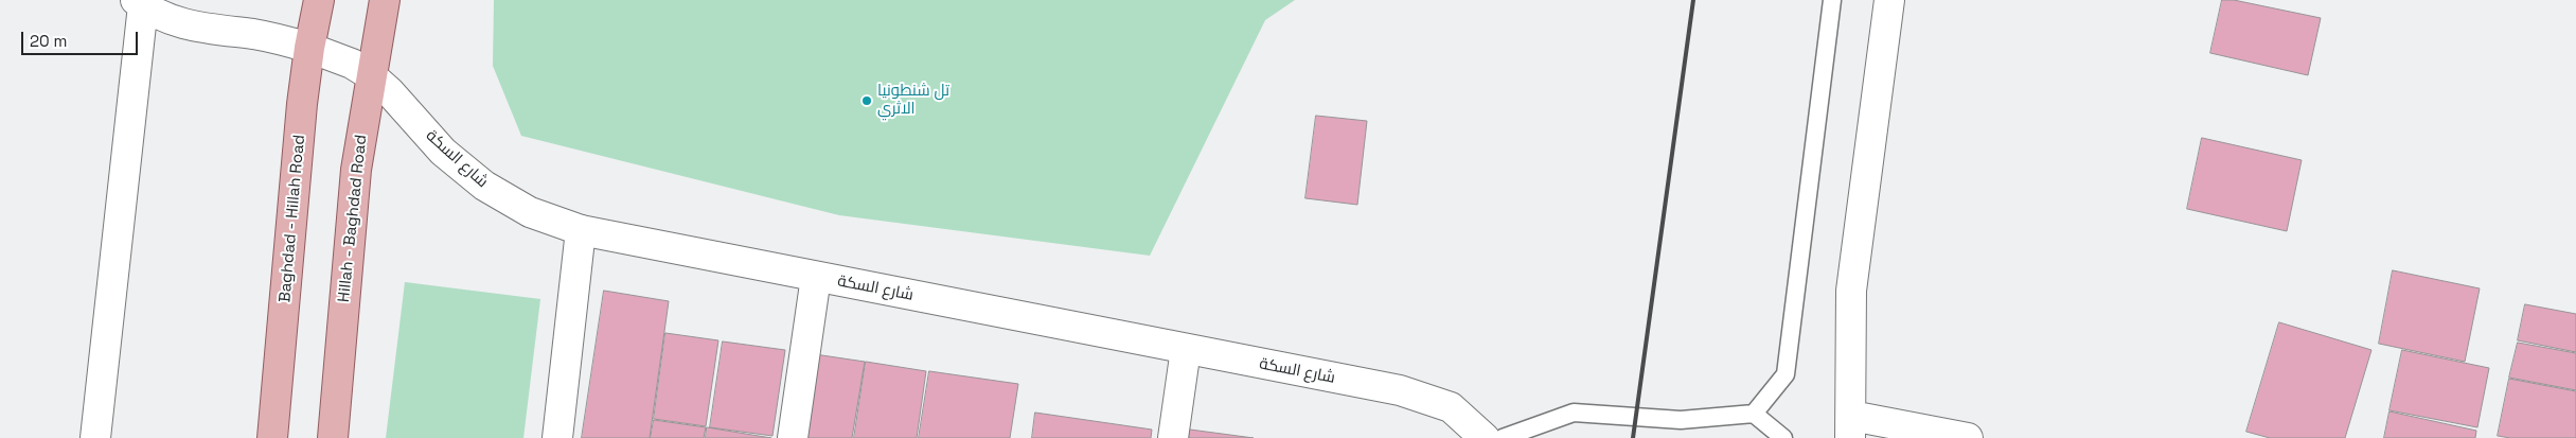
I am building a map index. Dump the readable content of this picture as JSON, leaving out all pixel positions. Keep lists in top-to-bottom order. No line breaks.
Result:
{"streets":{"main road":["Baghdad - Hillah Road","Hillah - Baghdad Road"],"street":["شارع السكة"]},"crossings":[["شارع السكة","Baghdad - Hillah Road"],["شارع السكة","Hillah - Baghdad Road"]],"places":["تل شنطونيا الاثري"],"scale_bar":"20 m"}
